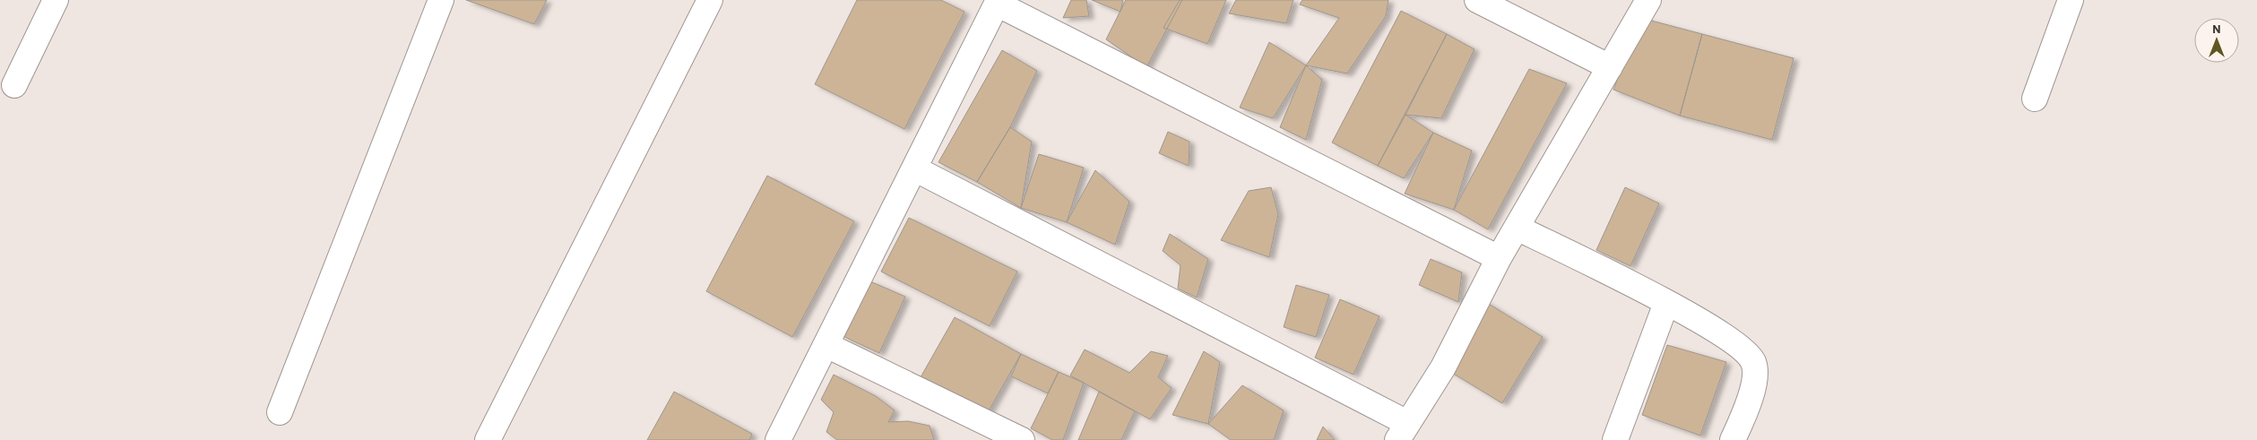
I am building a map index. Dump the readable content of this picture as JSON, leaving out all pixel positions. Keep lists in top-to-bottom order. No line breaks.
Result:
{"north":"top"}
